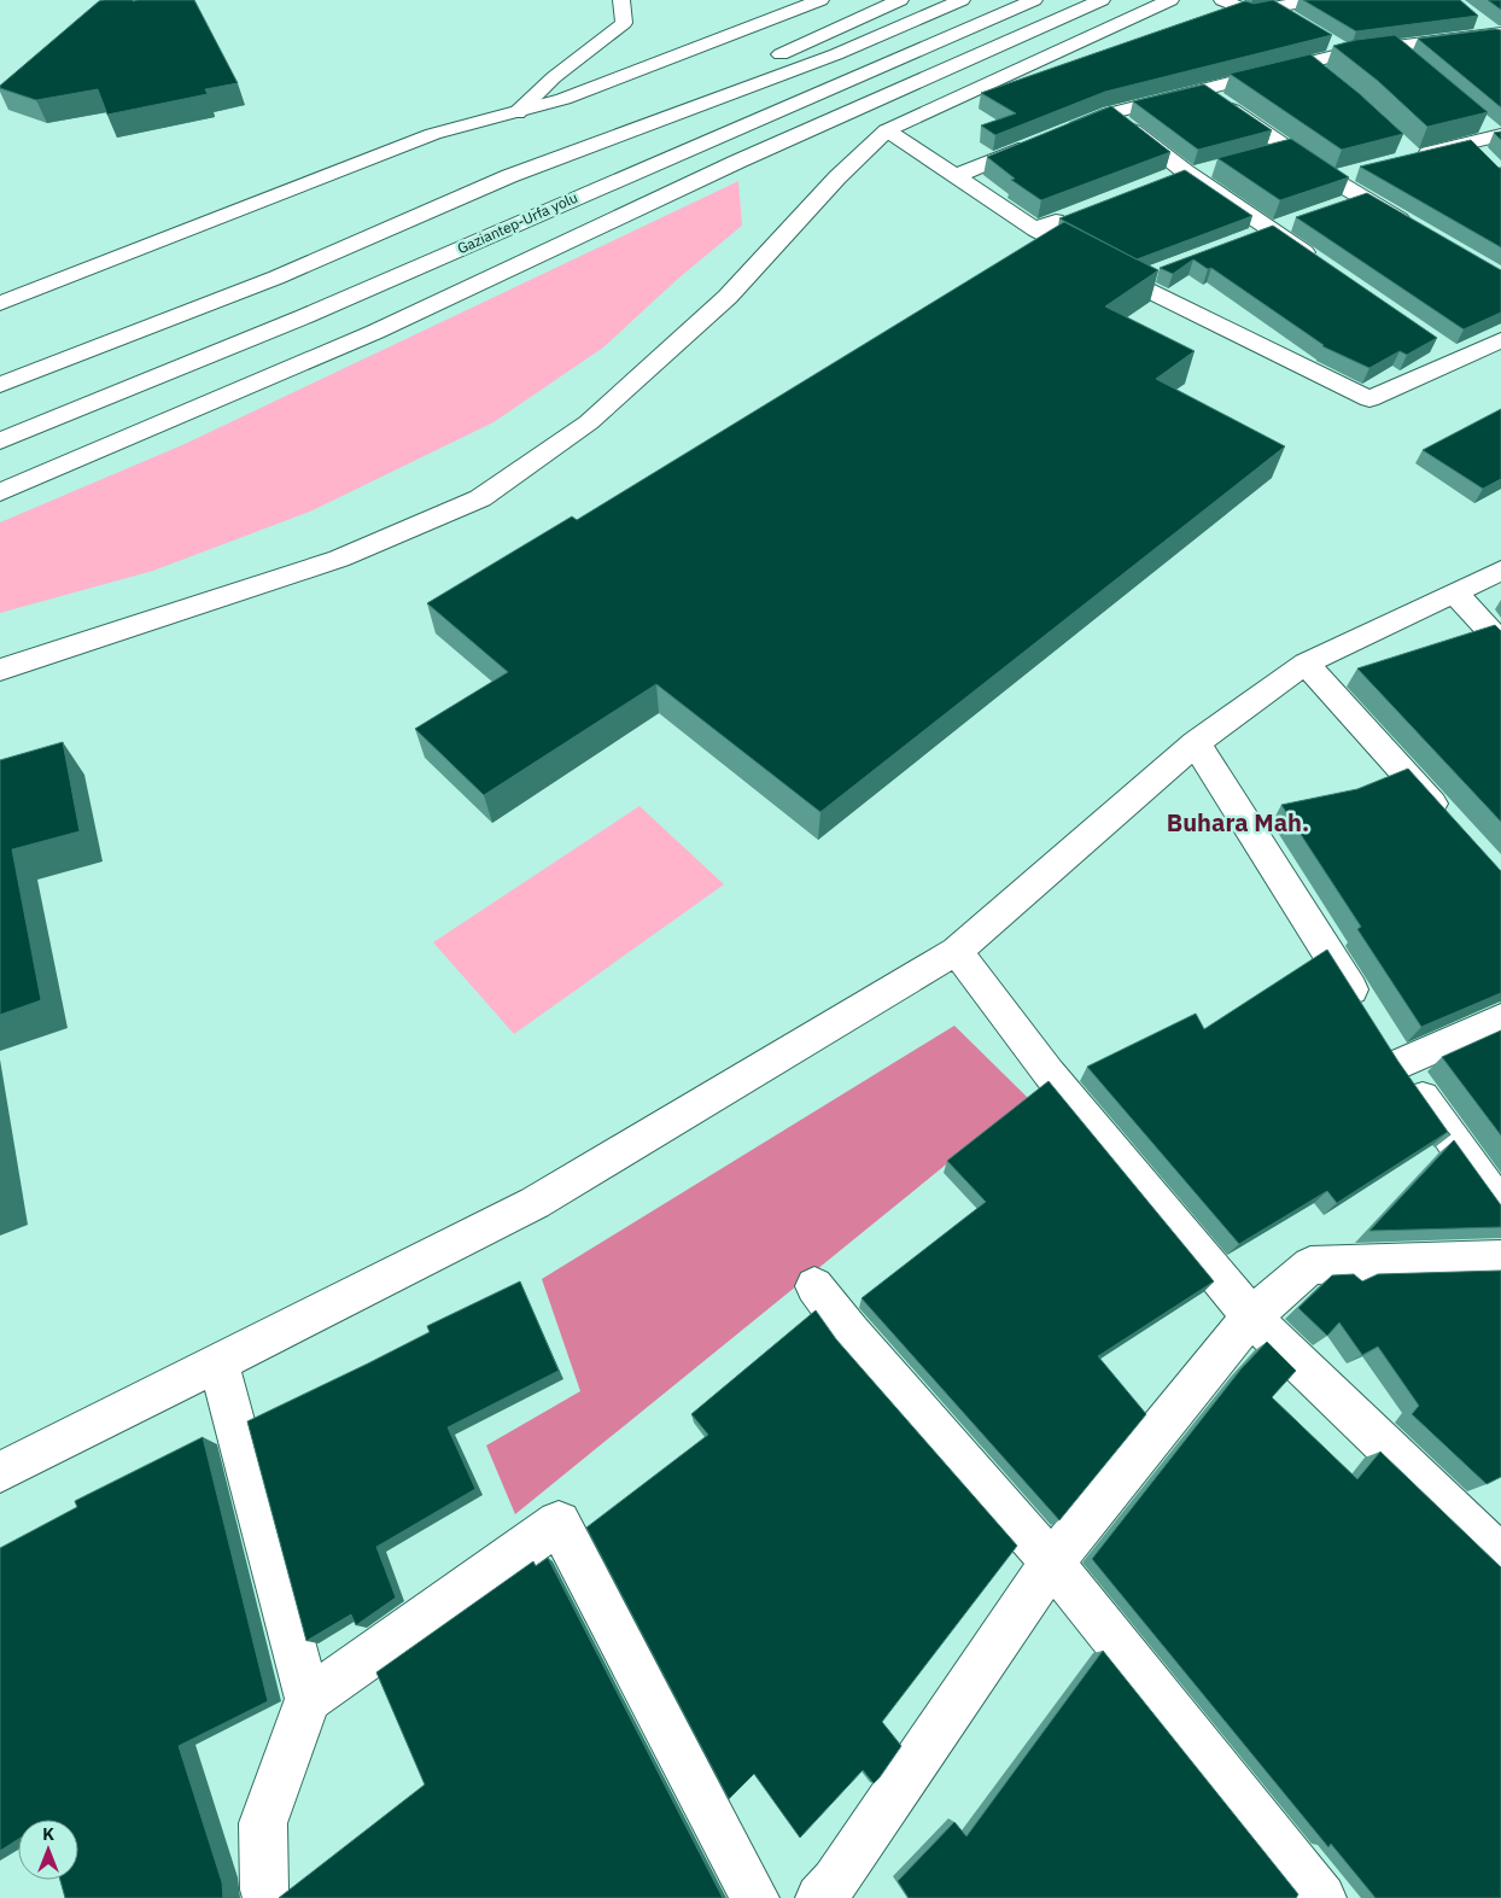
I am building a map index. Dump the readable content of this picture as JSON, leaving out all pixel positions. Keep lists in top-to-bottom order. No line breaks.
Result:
{"streets":{"main road":["Gaziantep-Urfa yolu"]},"districts":["Buhara Mah."],"north":"top"}
